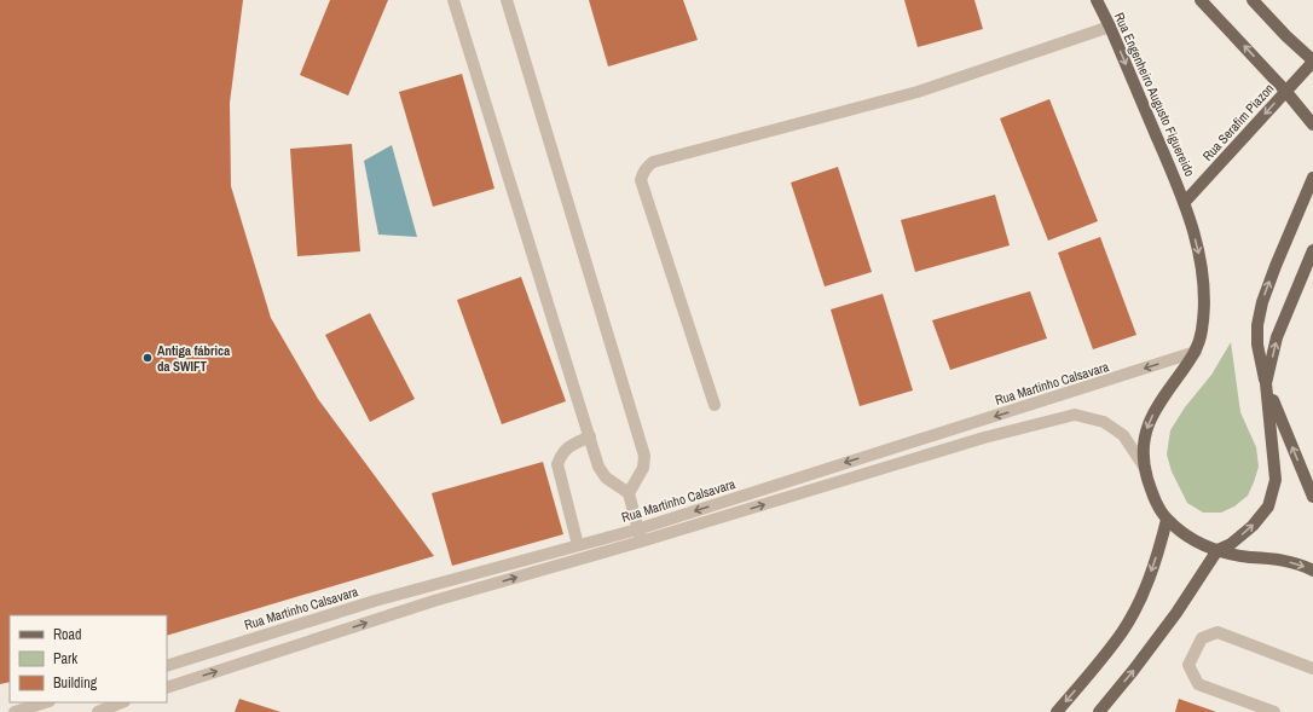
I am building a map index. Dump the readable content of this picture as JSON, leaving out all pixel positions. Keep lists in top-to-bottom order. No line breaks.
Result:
{"streets":{"main road":["Rua Engenheiro Augusto Figuereido","Rua Serafim Piazon"],"street":["Rua Martinho Calsavara"]},"crossings":[["Rua Engenheiro Augusto Figuereido","Rua Serafim Piazon"],["Rua Engenheiro Augusto Figuereido","Rua Martinho Calsavara"]],"one_way":["Rua Engenheiro Augusto Figuereido","Rua Serafim Piazon"],"places":["Antiga fábrica da SWIFT"],"legend":["Road","Park","Building"]}
